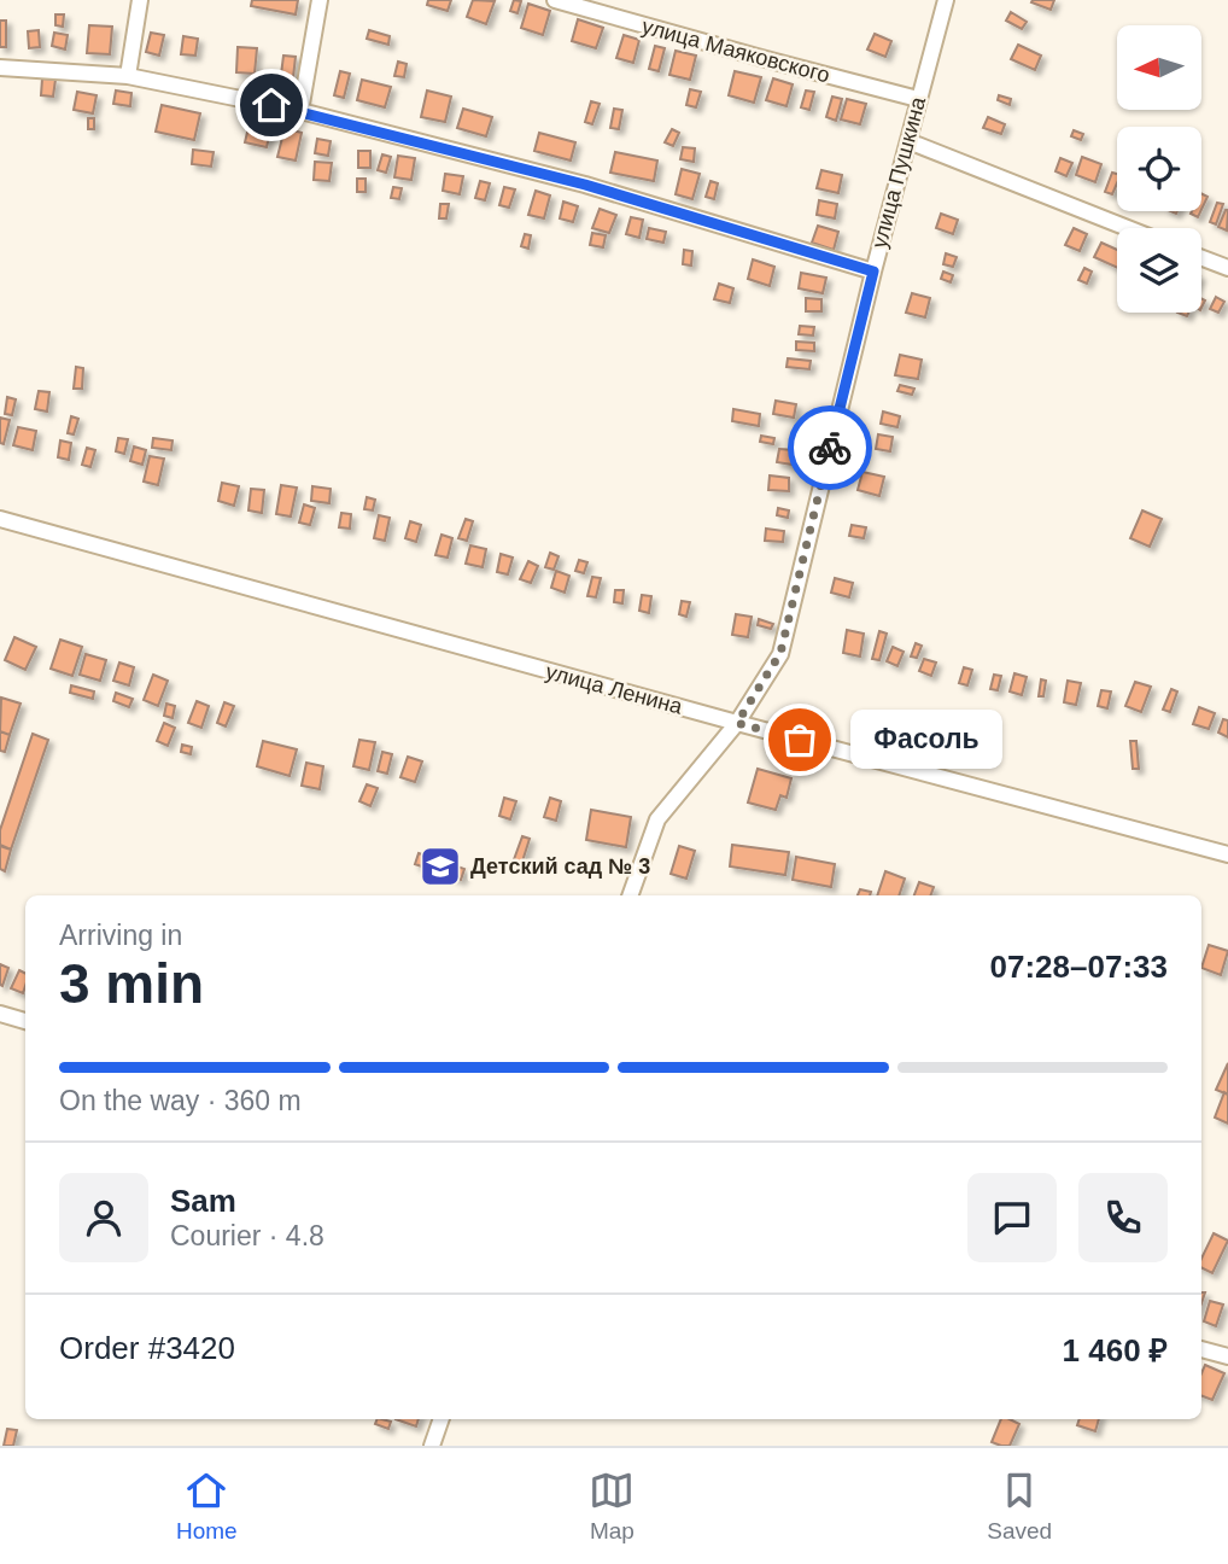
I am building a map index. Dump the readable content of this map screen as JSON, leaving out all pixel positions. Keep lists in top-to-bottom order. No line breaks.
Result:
{"streets":{"street":["улица Маяковского","улица Пушкина","улица Ленина"]},"crossings":[["улица Маяковского","улица Пушкина"],["улица Пушкина","улица Ленина"]],"places":{"other":["Фасоль"],"school or university":["Детский сад № 3"]},"north":"left","page":{"bubble":"Фасоль","heading":["3 min","Arriving in","07:28–07:33"],"panel":["Sam","Courier · 4.8","Order #3420","1 460 ₽"],"bar":"On the way · 360 m","tabs":["Home","Map","Saved"]}}
